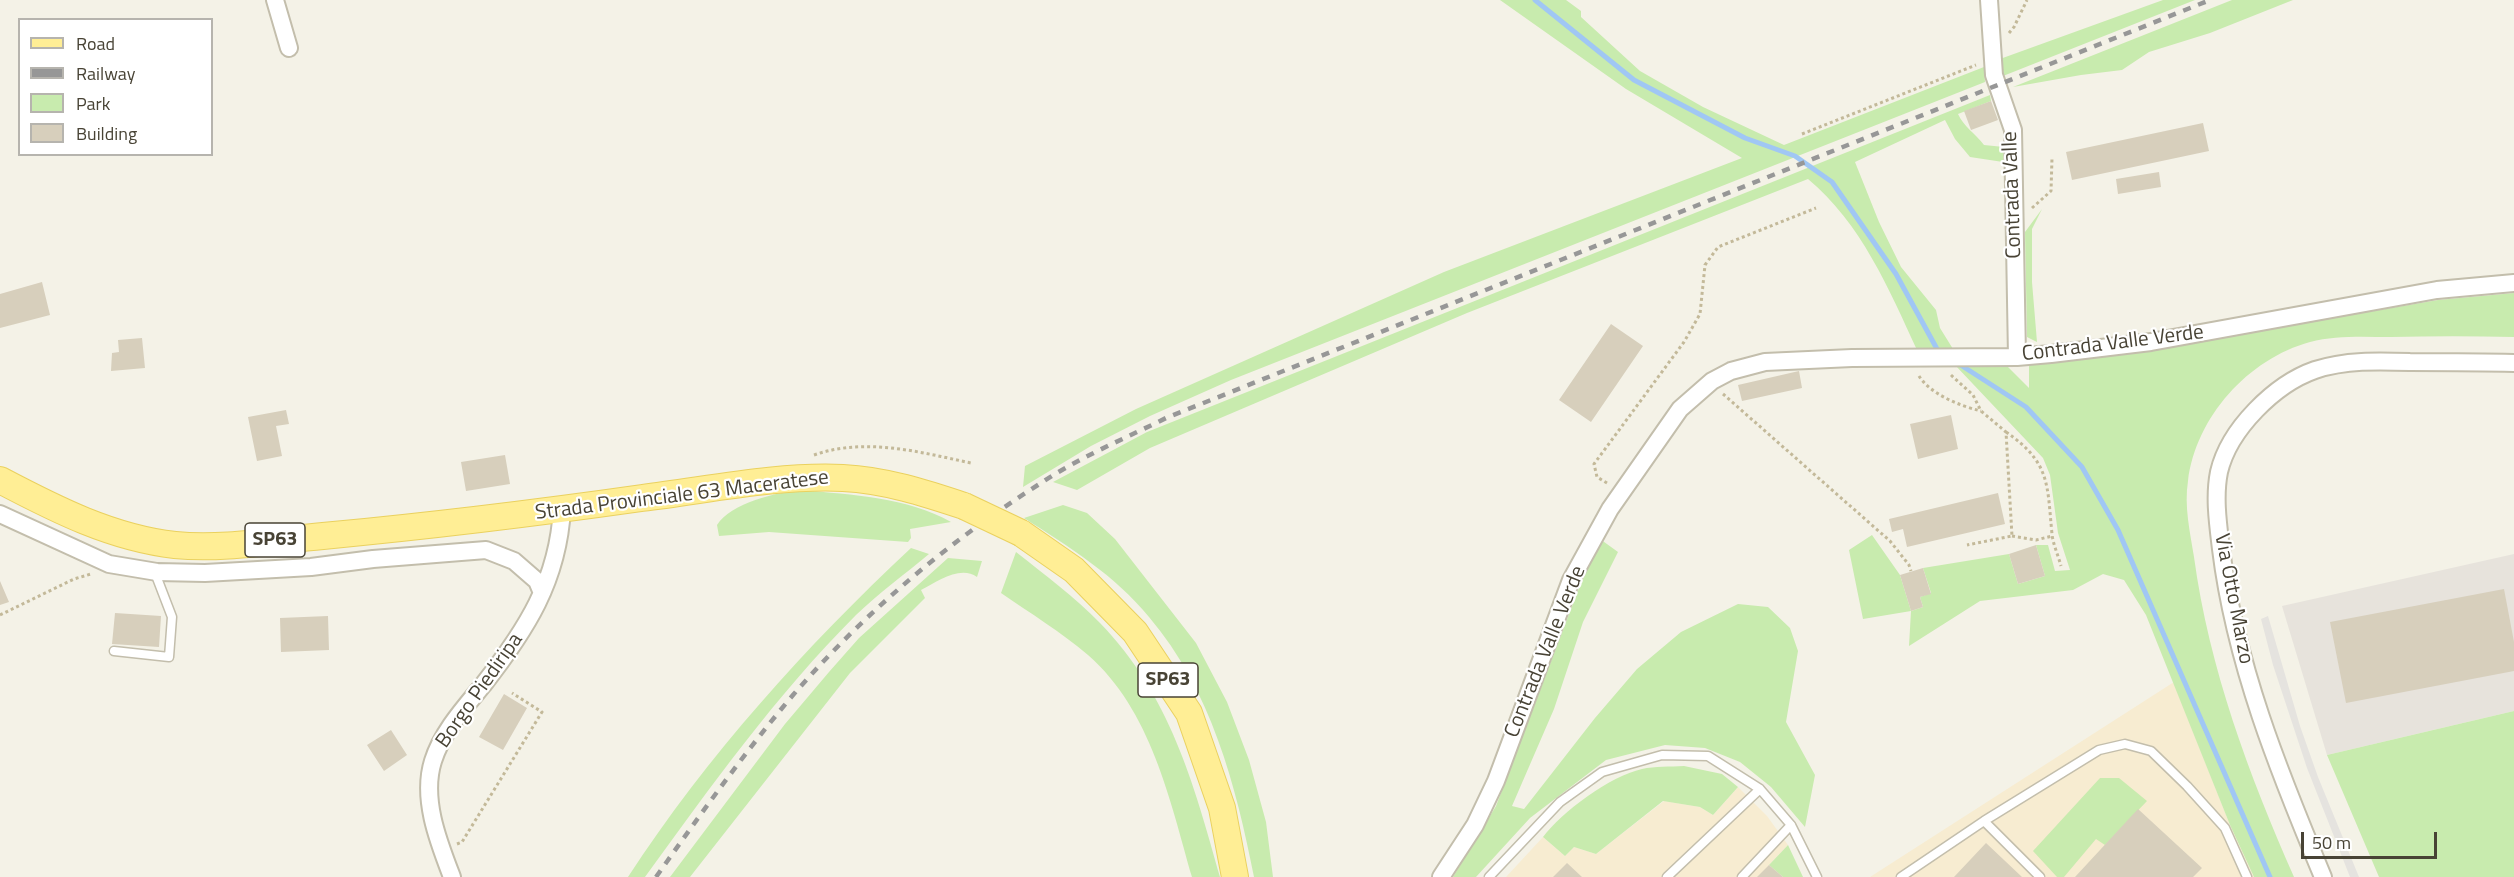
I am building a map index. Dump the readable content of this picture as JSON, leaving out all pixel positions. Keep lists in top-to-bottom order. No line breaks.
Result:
{"streets":{"main road":["Strada Provinciale 63 Maceratese","SP63"],"street":["Contrada Valle","Contrada Valle Verde","Via Otto Marzo","Borgo Piediripa"]},"crossings":[["Contrada Valle","Contrada Valle Verde"],["Strada Provinciale 63 Maceratese","Borgo Piediripa"]],"legend":["Road","Railway","Park","Building"],"scale_bar":"50 m"}
